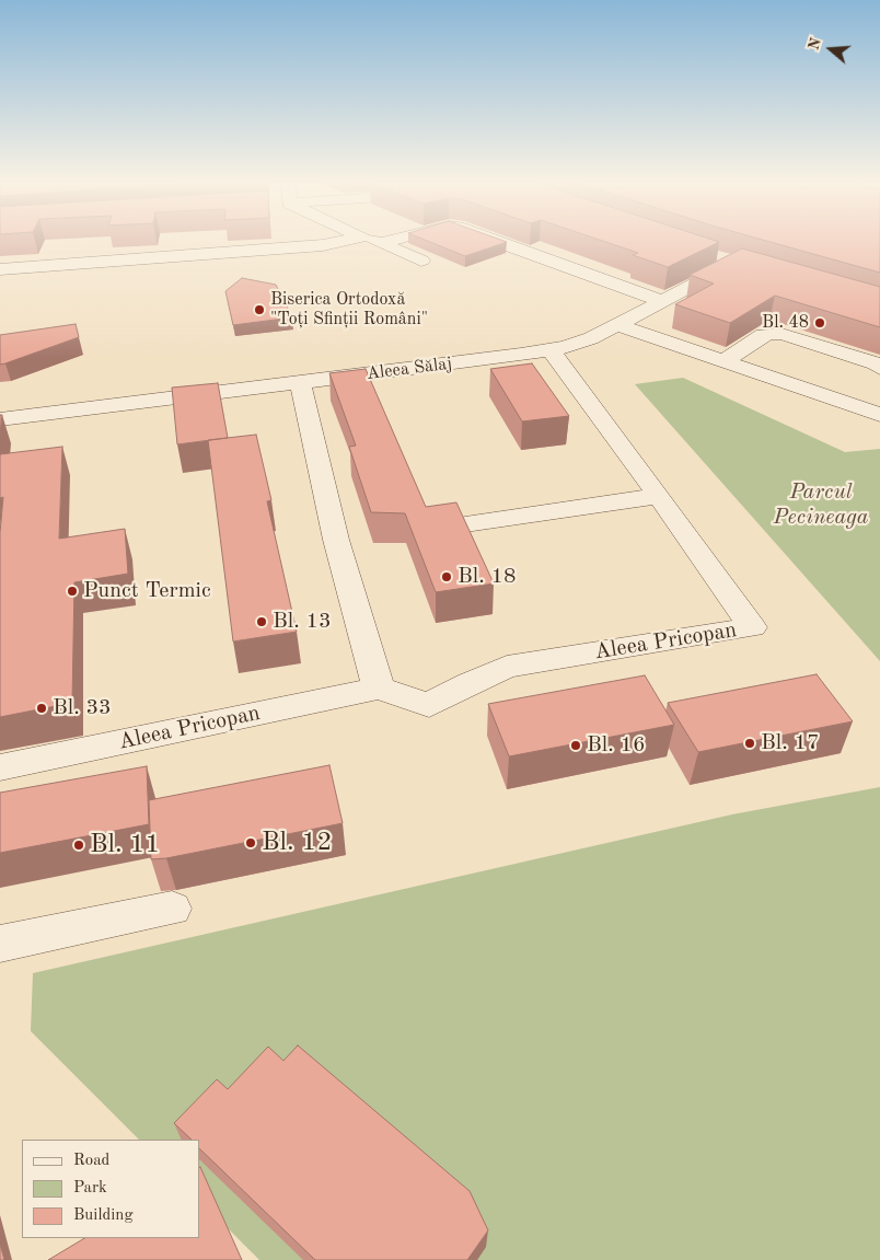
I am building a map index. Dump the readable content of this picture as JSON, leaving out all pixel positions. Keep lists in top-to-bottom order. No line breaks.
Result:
{"streets":{"street":["Aleea Sălaj","Aleea Pricopan"]},"crossings":[["Aleea Sălaj","Aleea Pricopan"]],"parks":["Parcul Pecineaga"],"places":["Biserica Ortodoxă \"Toți Sfinții Români\"","Bl. 48","Bl. 18","Punct Termic","Bl. 13","Bl. 33","Bl. 17","Bl. 16","Bl. 12","Bl. 11"],"legend":["Road","Park","Building"],"north":"left"}
